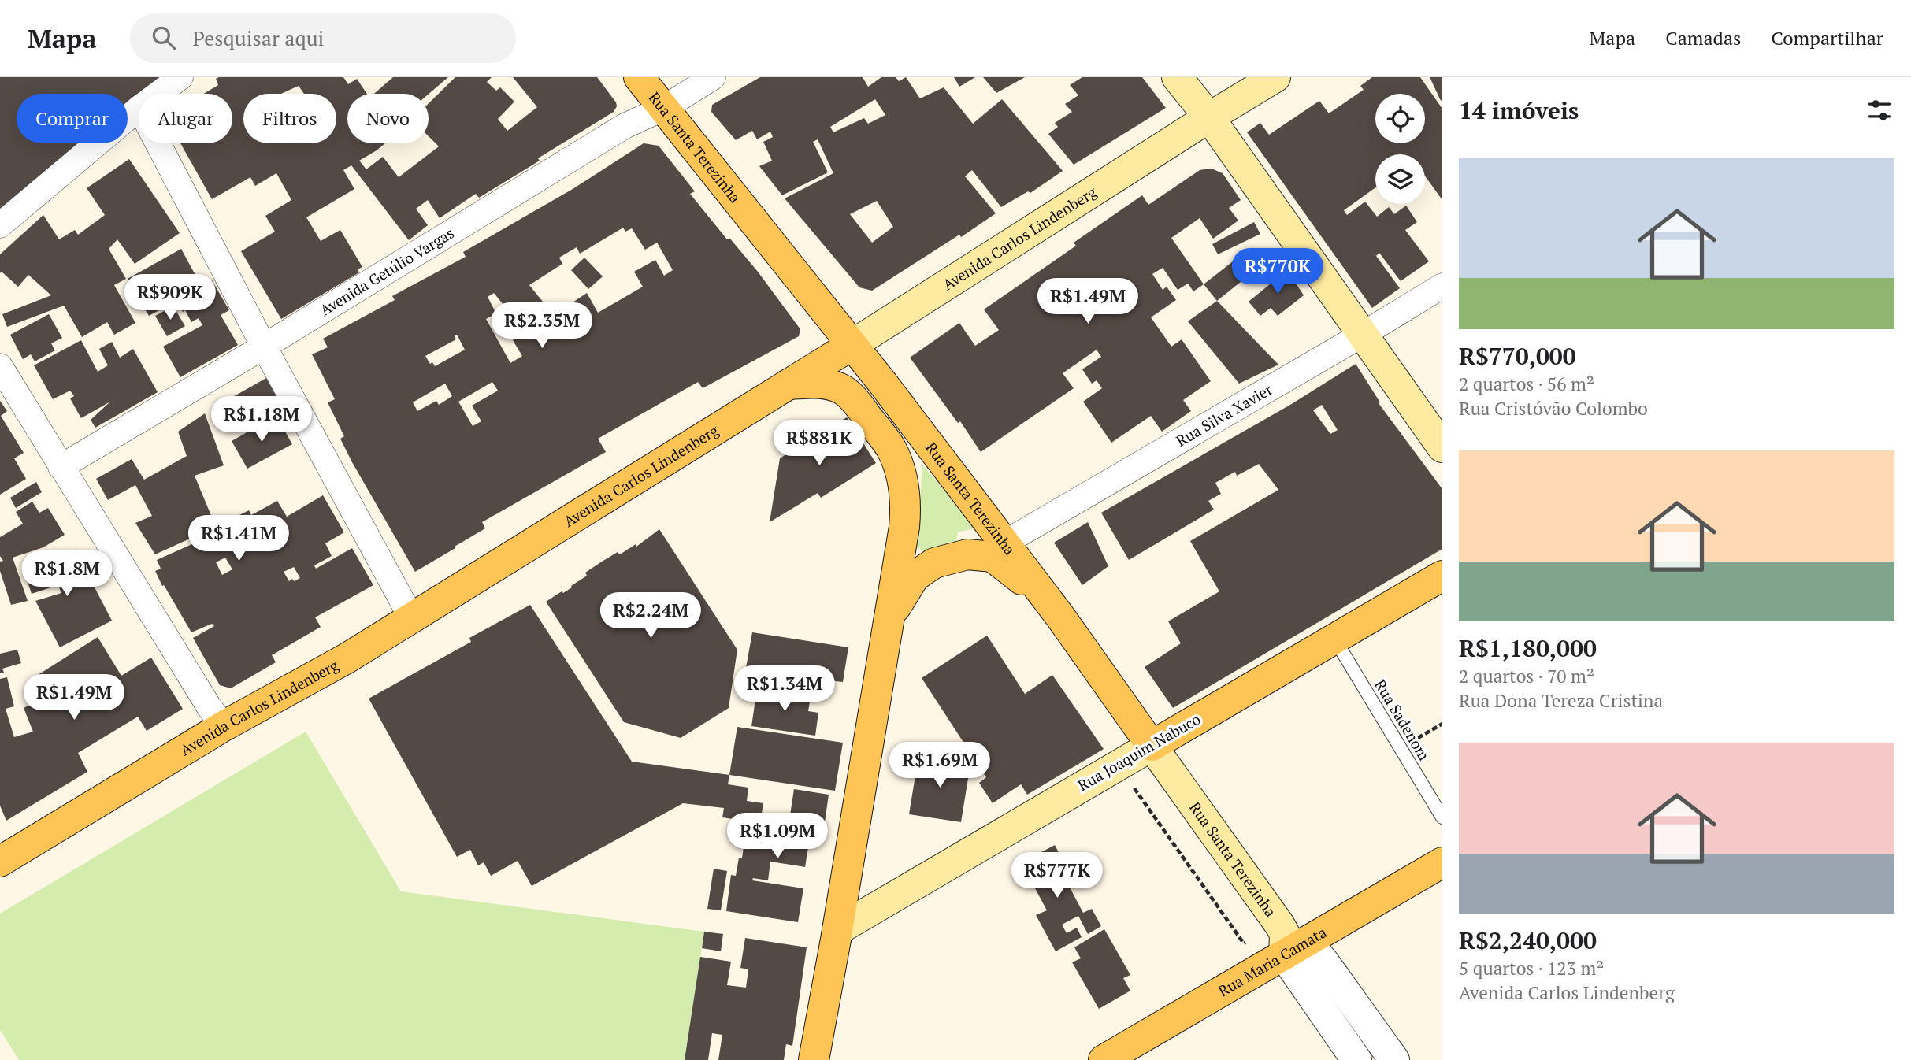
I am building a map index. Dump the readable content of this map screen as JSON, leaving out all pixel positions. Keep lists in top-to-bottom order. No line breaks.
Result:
{"streets":{"main road":["Rua Santa Terezinha","Avenida Carlos Lindenberg","Rua Joaquim Nabuco","Rua Maria Camata"],"street":["Avenida Getúlio Vargas","Rua Silva Xavier"],"lane":["Rua Sadenom"]},"crossings":[["Rua Santa Terezinha","Avenida Carlos Lindenberg"],["Rua Santa Terezinha","Avenida Getúlio Vargas"],["Rua Santa Terezinha","Rua Silva Xavier"],["Rua Santa Terezinha","Rua Joaquim Nabuco"],["Rua Santa Terezinha","Rua Maria Camata"],["Rua Sadenom","Rua Joaquim Nabuco"]],"page":{"header":"Mapa","search":"Pesquisar aqui","nav":["Mapa","Camadas","Compartilhar"],"heading":"14 imóveis","chip":["Comprar","Alugar","Filtros","Novo"],"list":[{"name":"R$770,000","note":"2 quartos · 56 m² · Rua Cristóvão Colombo"},{"name":"R$1,180,000","note":"2 quartos · 70 m² · Rua Dona Tereza Cristina"},{"name":"R$2,240,000","note":"5 quartos · 123 m² · Avenida Carlos Lindenberg"}],"price":["R$770K","R$909K","R$1.49M","R$2.35M","R$1.18M","R$881K","R$1.41M","R$1.8M","R$2.24M","R$1.34M","R$1.49M","R$1.69M","R$1.09M","R$777K"]}}
